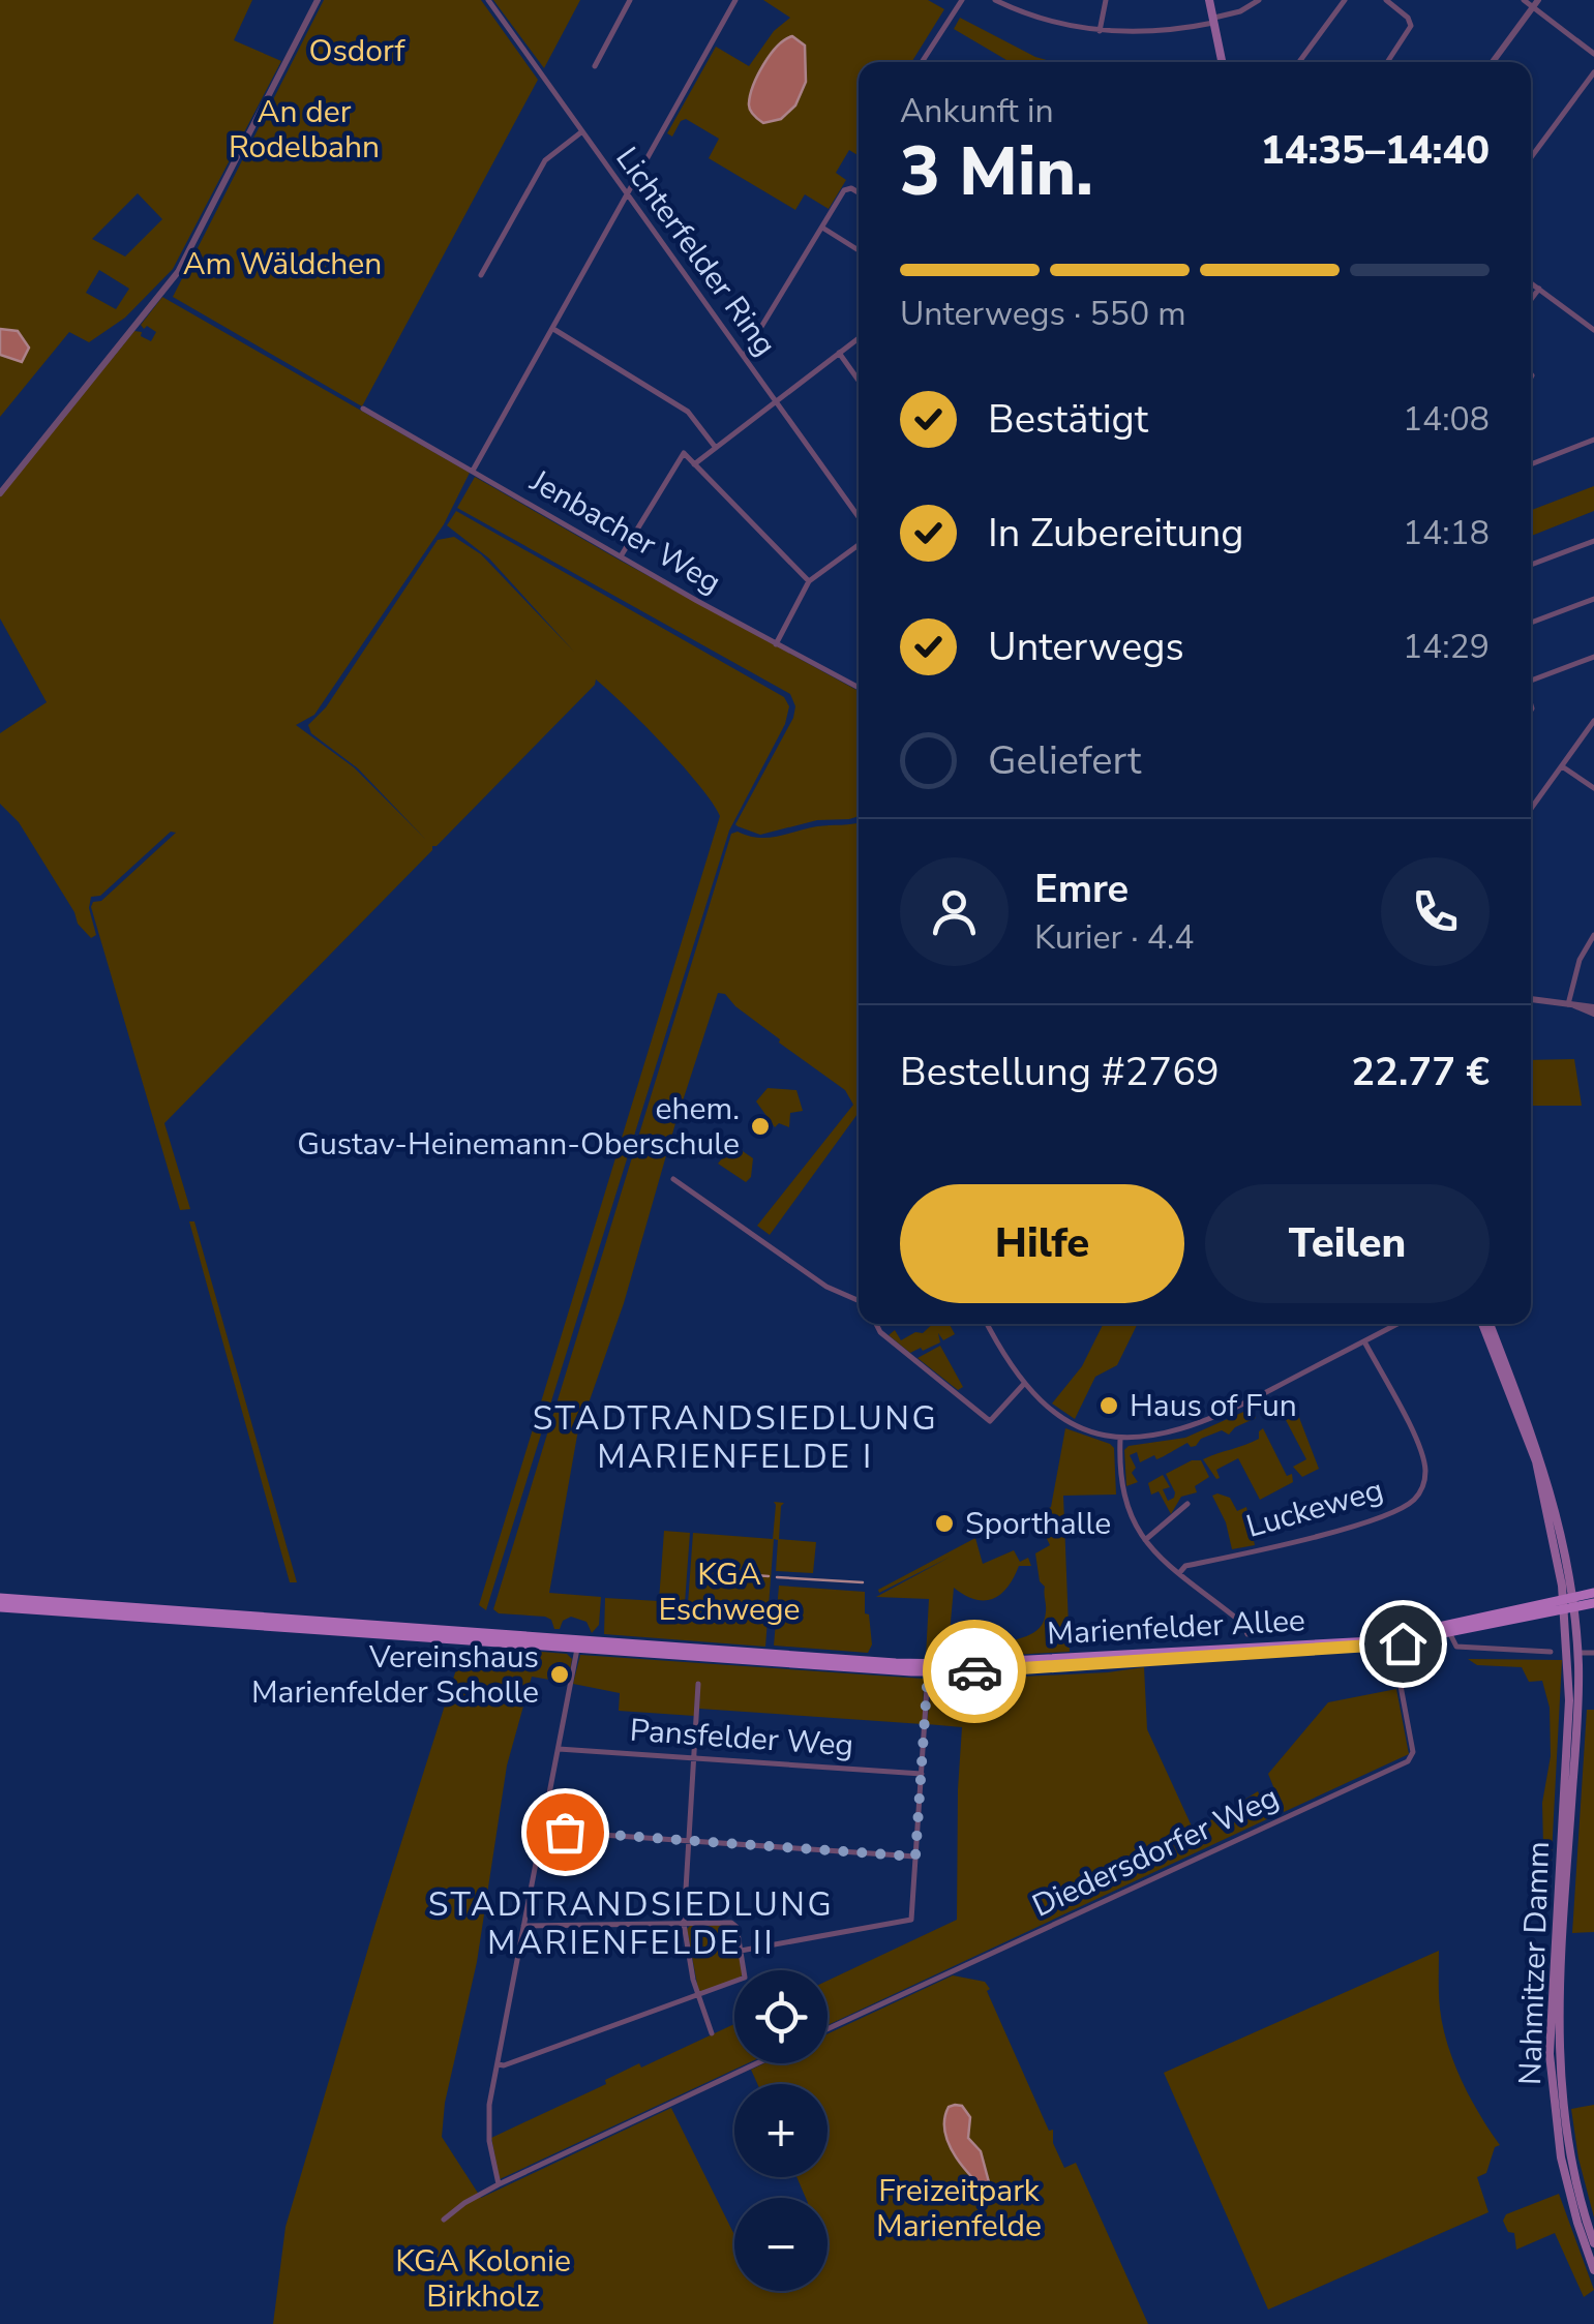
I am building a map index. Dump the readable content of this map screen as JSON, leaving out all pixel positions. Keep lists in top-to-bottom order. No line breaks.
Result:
{"streets":{"main road":["Marienfelder Allee","Nahmitzer Damm"],"street":["Lichterfelder Ring","Jenbacher Weg","Luckeweg","Pansfelder Weg","Diedersdorfer Weg"]},"crossings":[["Marienfelder Allee","Diedersdorfer Weg"]],"districts":["STADTRANDSIEDLUNG MARIENFELDE I","STADTRANDSIEDLUNG MARIENFELDE II"],"parks":["Osdorf","An der Rodelbahn","Am Wäldchen","KGA Eschwege","Freizeitpark Marienfelde","KGA Kolonie Birkholz"],"places":["ehem. Gustav-Heinemann-Oberschule","Haus of Fun","Sporthalle","Vereinshaus Marienfelder Scholle"],"page":{"heading":["3 Min.","Ankunft in","14:35–14:40"],"panel":["Emre","Kurier · 4.4","Bestellung #2769","22.77 €"],"bar":"Unterwegs · 550 m","list":[["Bestätigt","14:08"],["In Zubereitung","14:18"],["Unterwegs","14:29"],"Geliefert"],"buttons":["Hilfe","Teilen"],"map_buttons":["+","−"]}}
